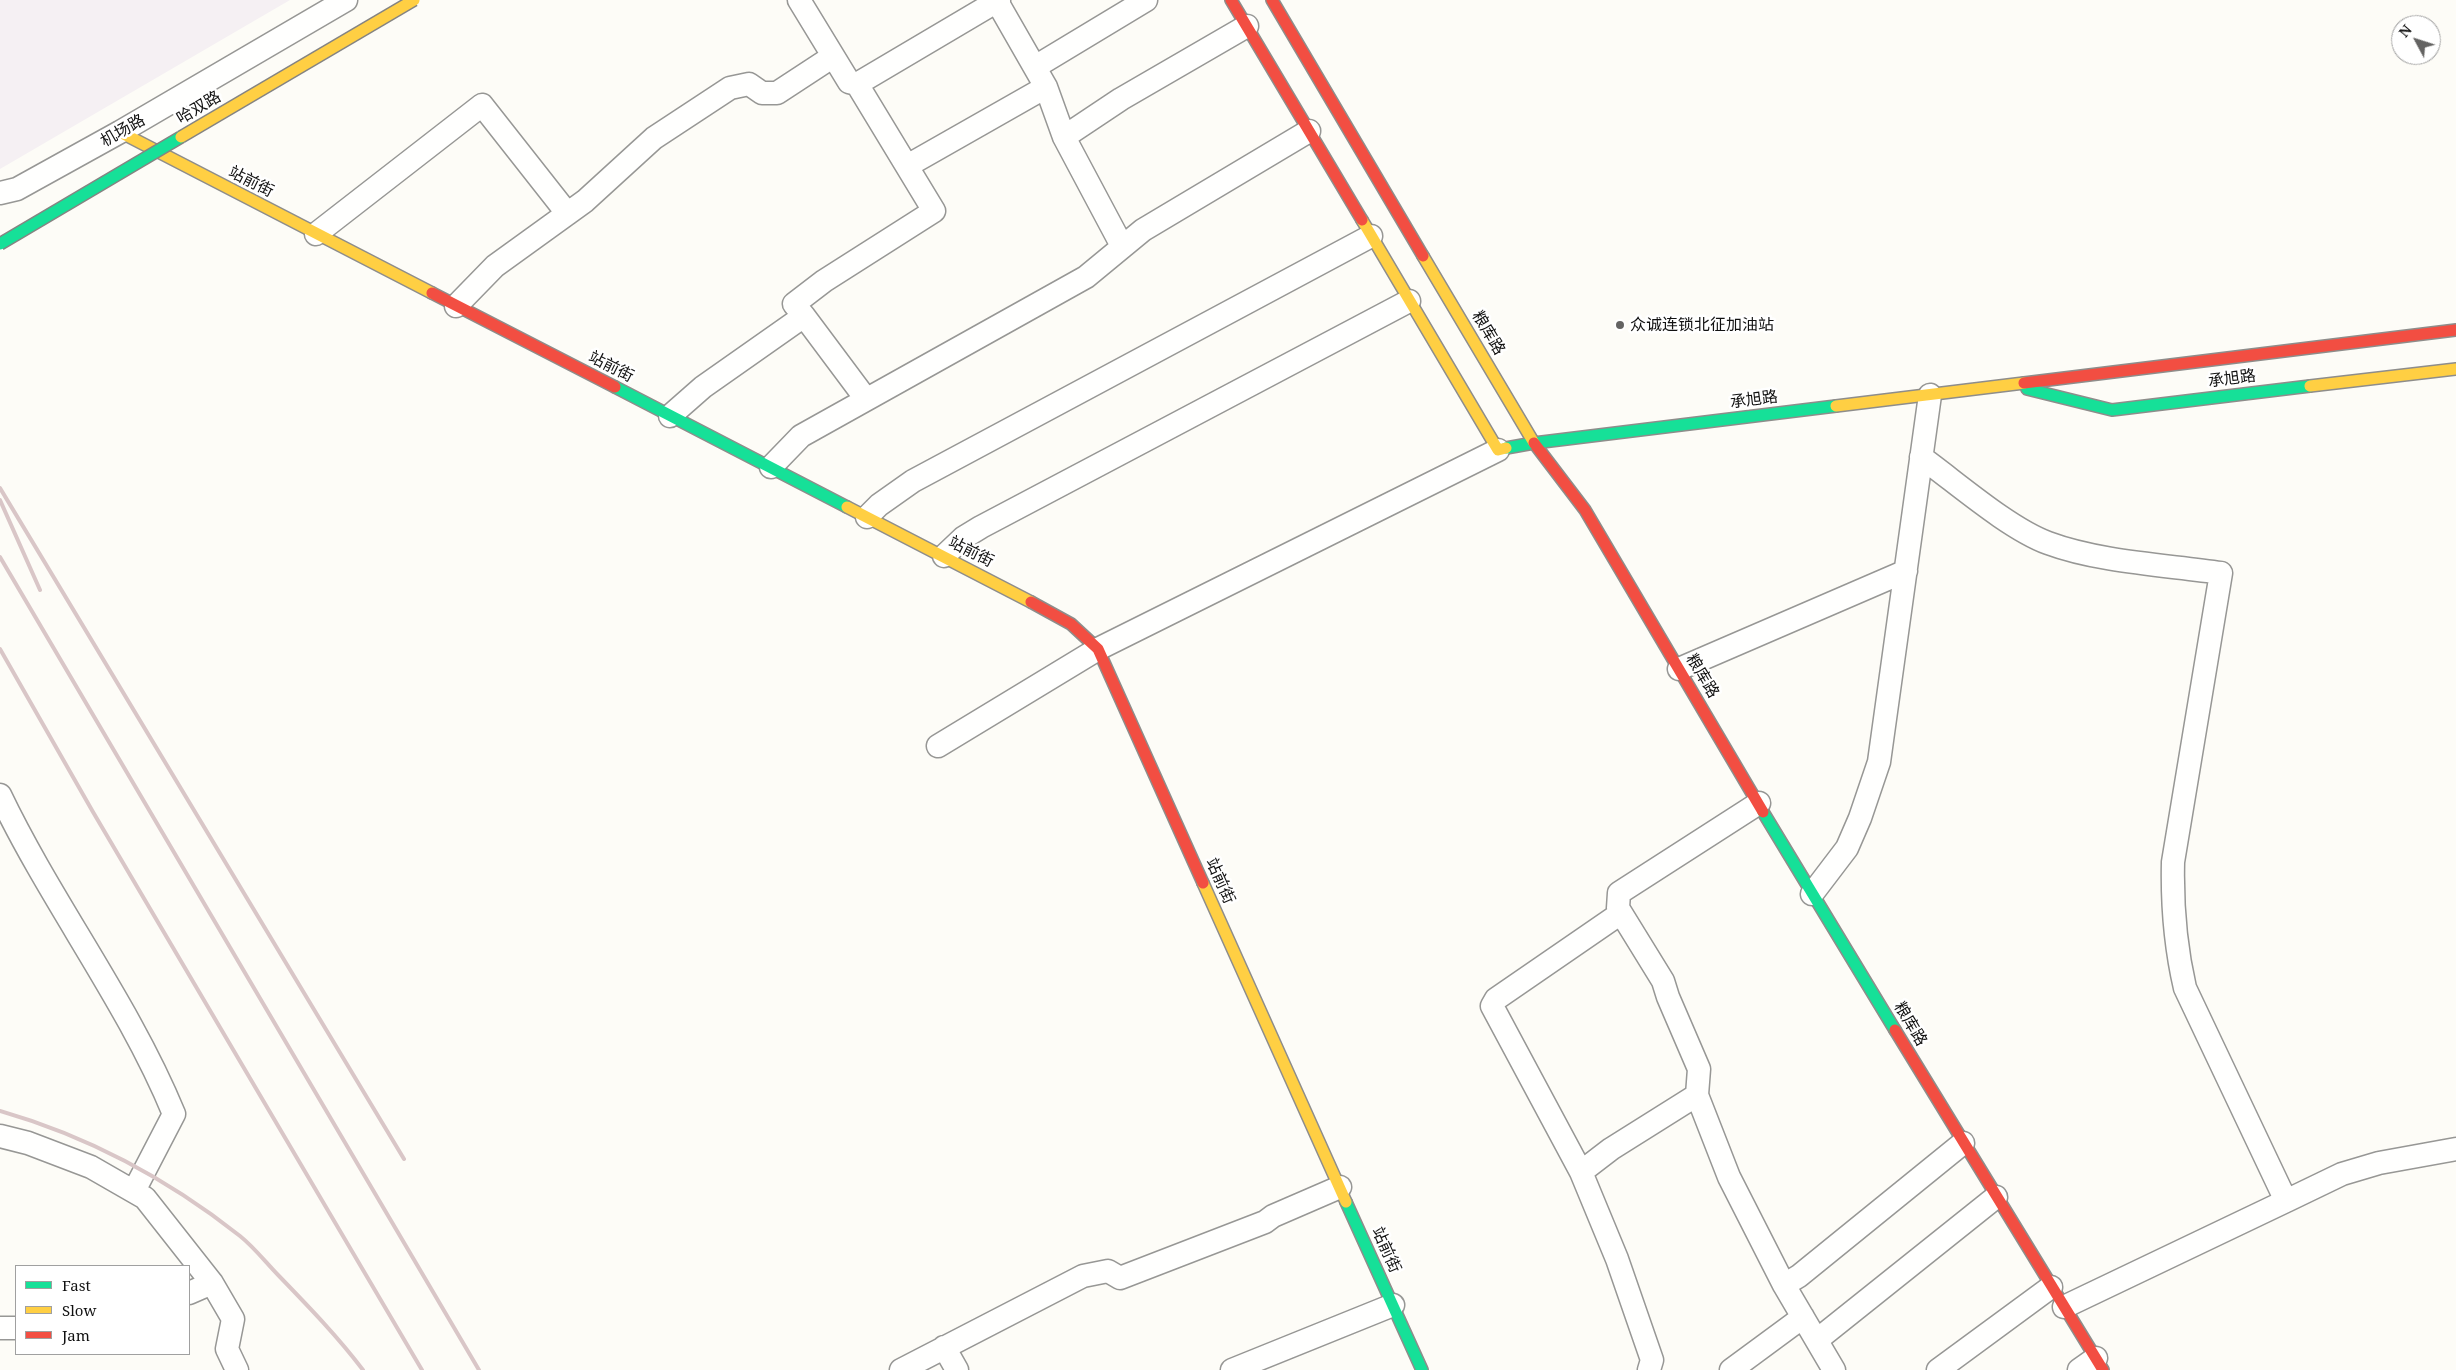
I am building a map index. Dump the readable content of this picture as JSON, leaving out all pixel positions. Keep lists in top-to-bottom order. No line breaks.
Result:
{"streets":{"street":["哈双路","机场路","站前街","粮库路","承旭路"]},"crossings":[["机场路","站前街"],["粮库路","承旭路"]],"places":["众诚连锁北征加油站"],"legend":["Fast","Slow","Jam"],"north":"top left"}
